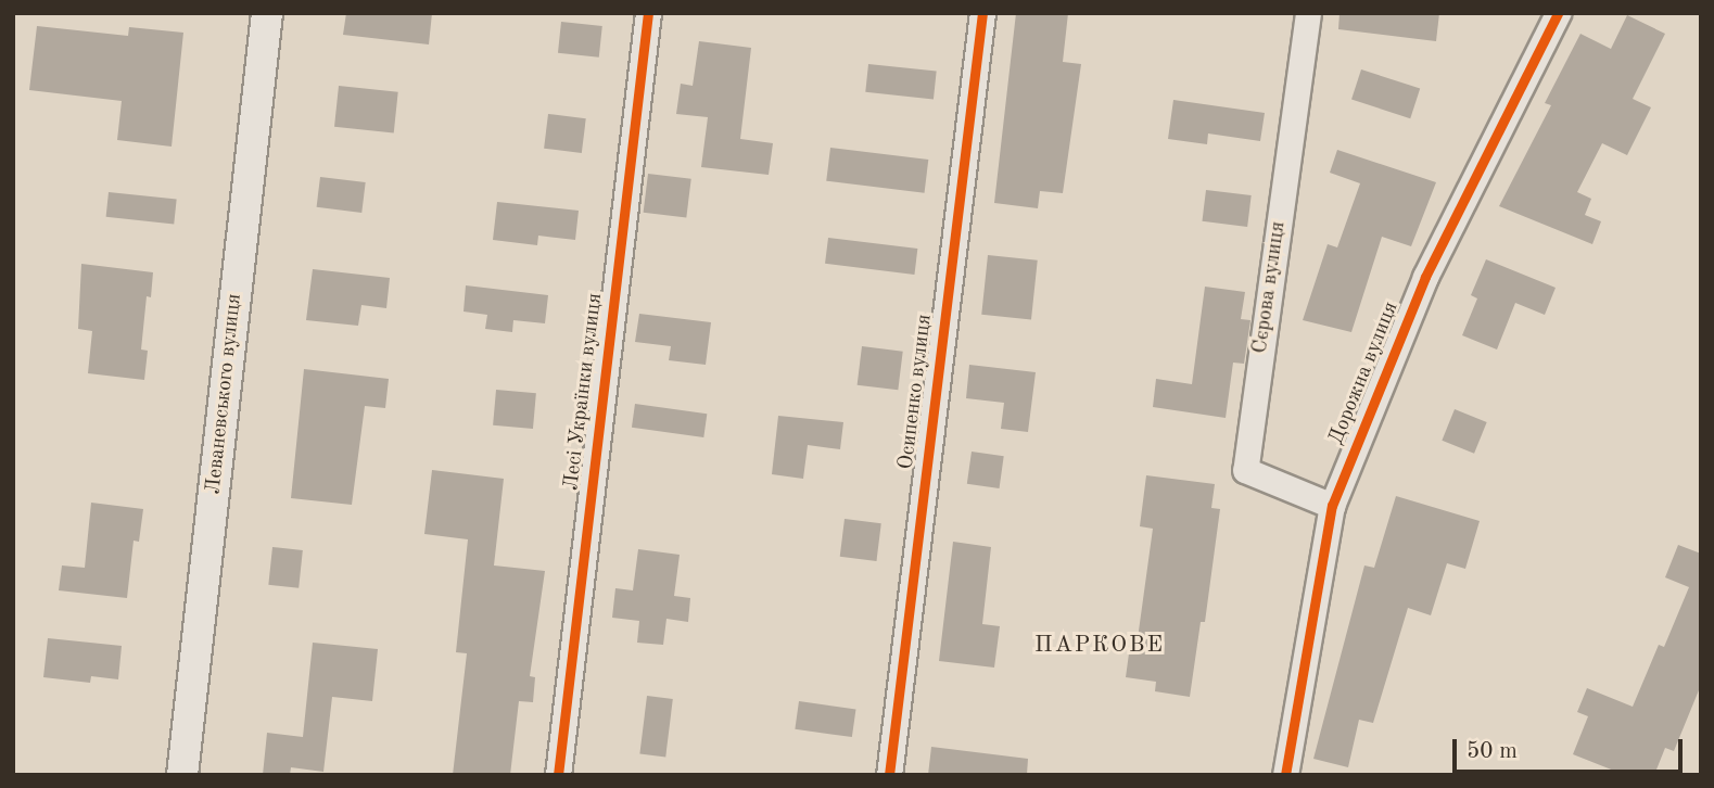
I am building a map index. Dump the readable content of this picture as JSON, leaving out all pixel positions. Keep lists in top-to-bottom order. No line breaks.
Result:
{"streets":{"street":["Сєрова вулиця","Дорожна вулиця","Лесі Українки вулиця","Осипенко вулиця","Леваневського вулиця"]},"crossings":[["Сєрова вулиця","Дорожна вулиця"]],"districts":["ПАРКОВЕ"],"scale_bar":"50 m"}
